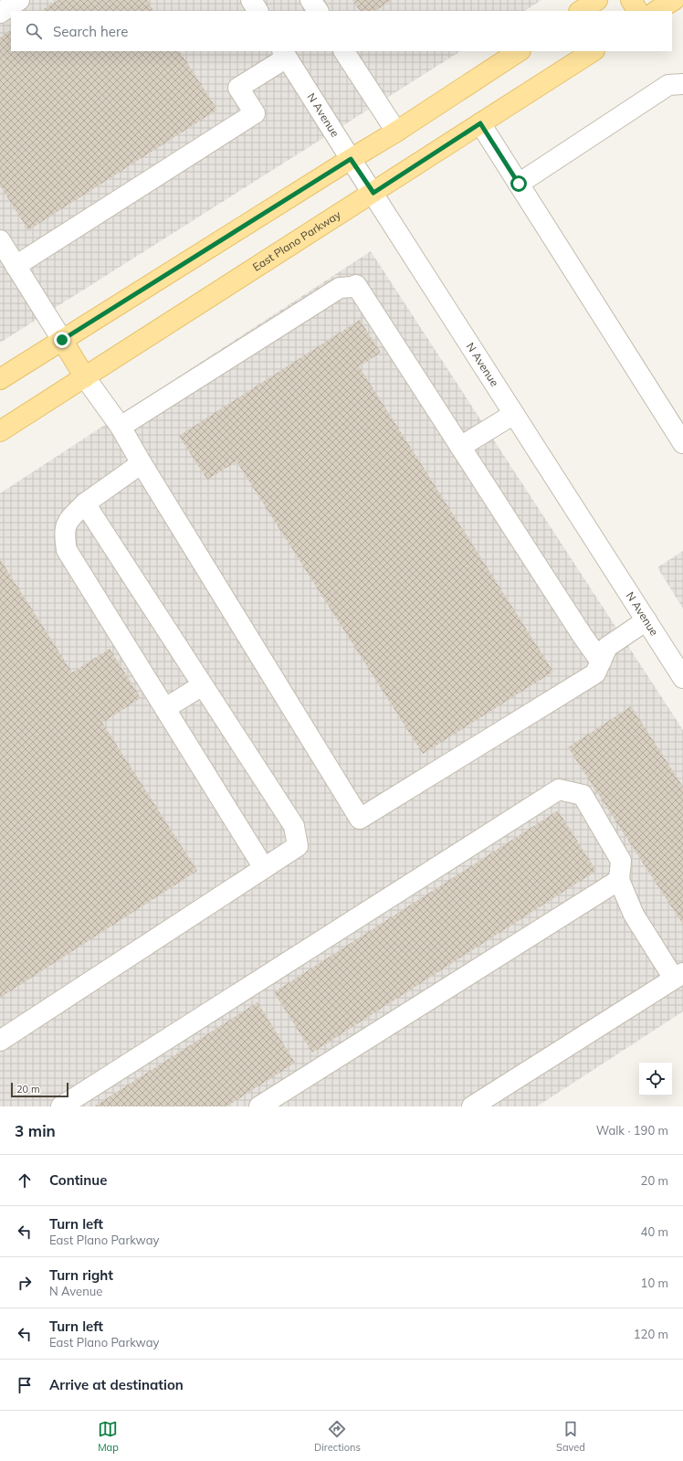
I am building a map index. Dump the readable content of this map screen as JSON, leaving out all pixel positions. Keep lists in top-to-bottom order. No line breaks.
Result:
{"streets":{"main road":["East Plano Parkway"],"street":["N Avenue"]},"crossings":[["N Avenue","East Plano Parkway"]],"scale_bar":"20 m","page":{"search":"Search here","scale":"20 m","heading":["3 min","Walk · 190 m"],"list":[["Continue","20 m"],["Turn left","East Plano Parkway","40 m"],["Turn right","N Avenue","10 m"],["Turn left","East Plano Parkway","120 m"],"Arrive at destination"],"nav":["Map","Directions","Saved"]}}
